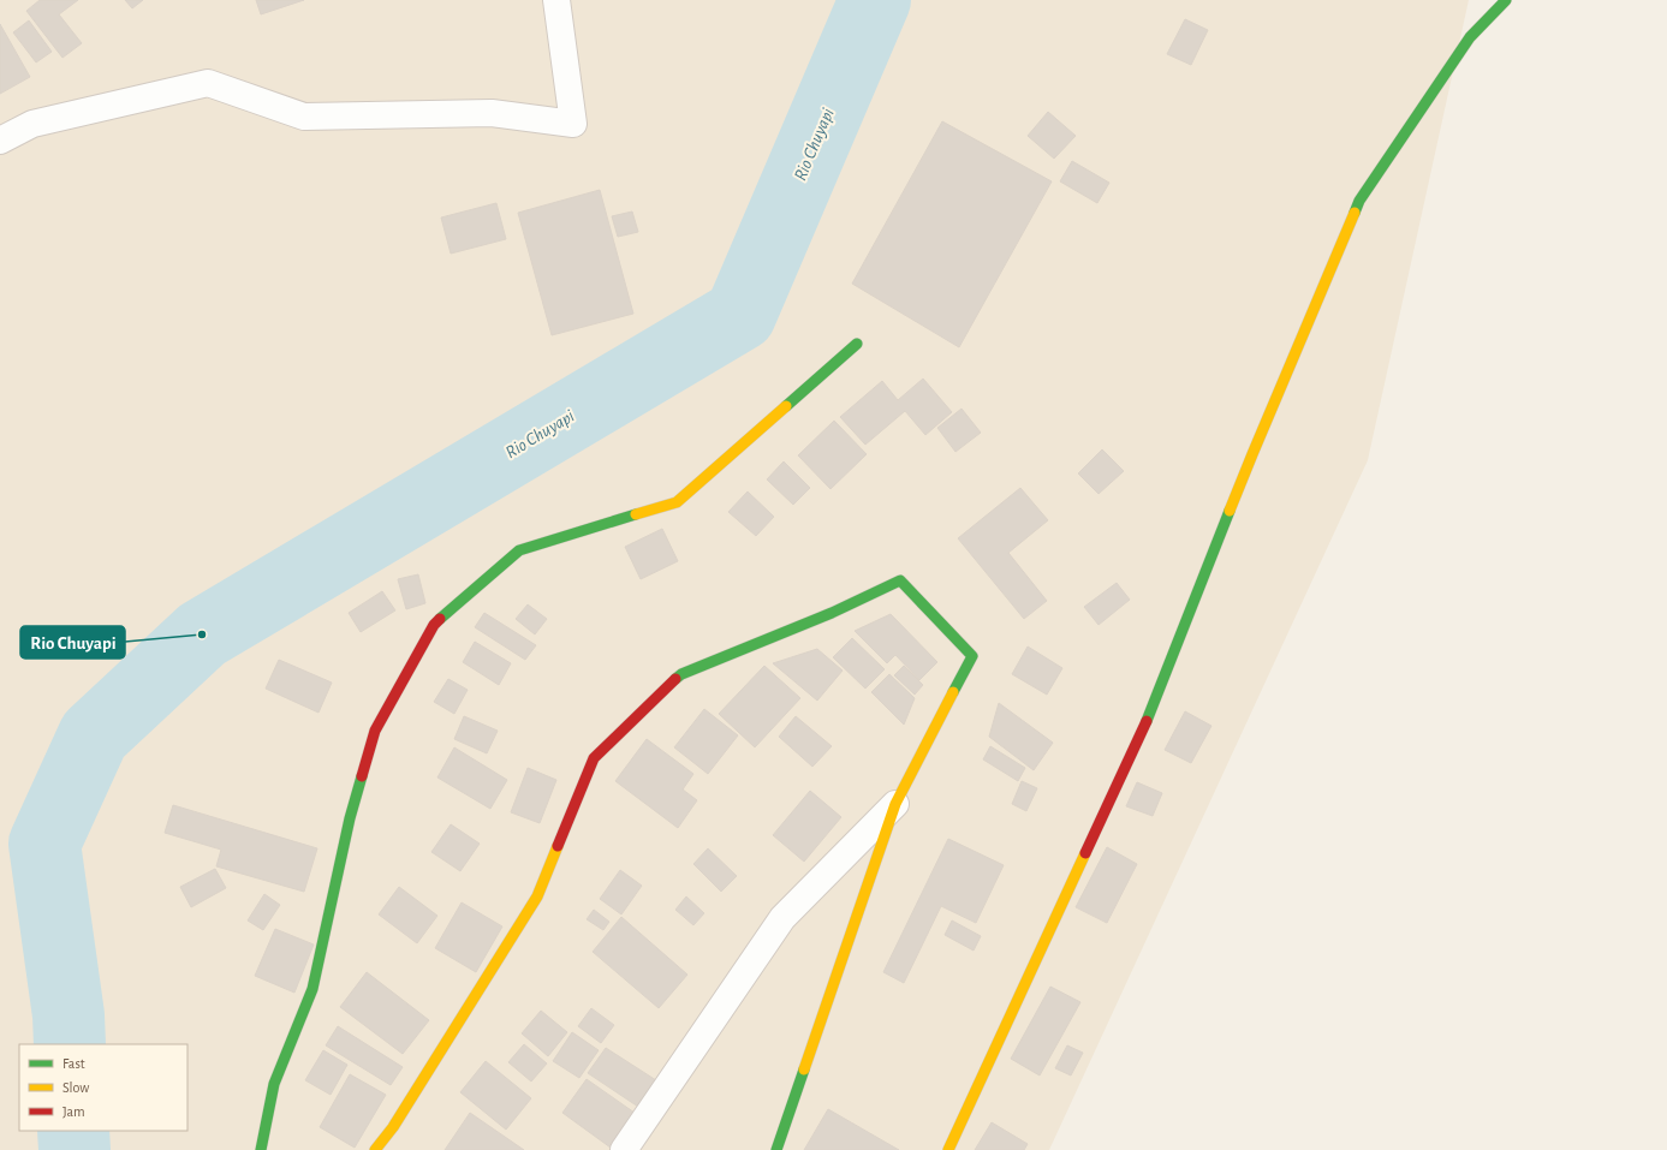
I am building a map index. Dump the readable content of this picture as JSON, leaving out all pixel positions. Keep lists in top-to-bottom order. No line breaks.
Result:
{"water":["Rio Chuyapi"],"places":["Rio Chuyapi"],"legend":["Fast","Slow","Jam"]}
